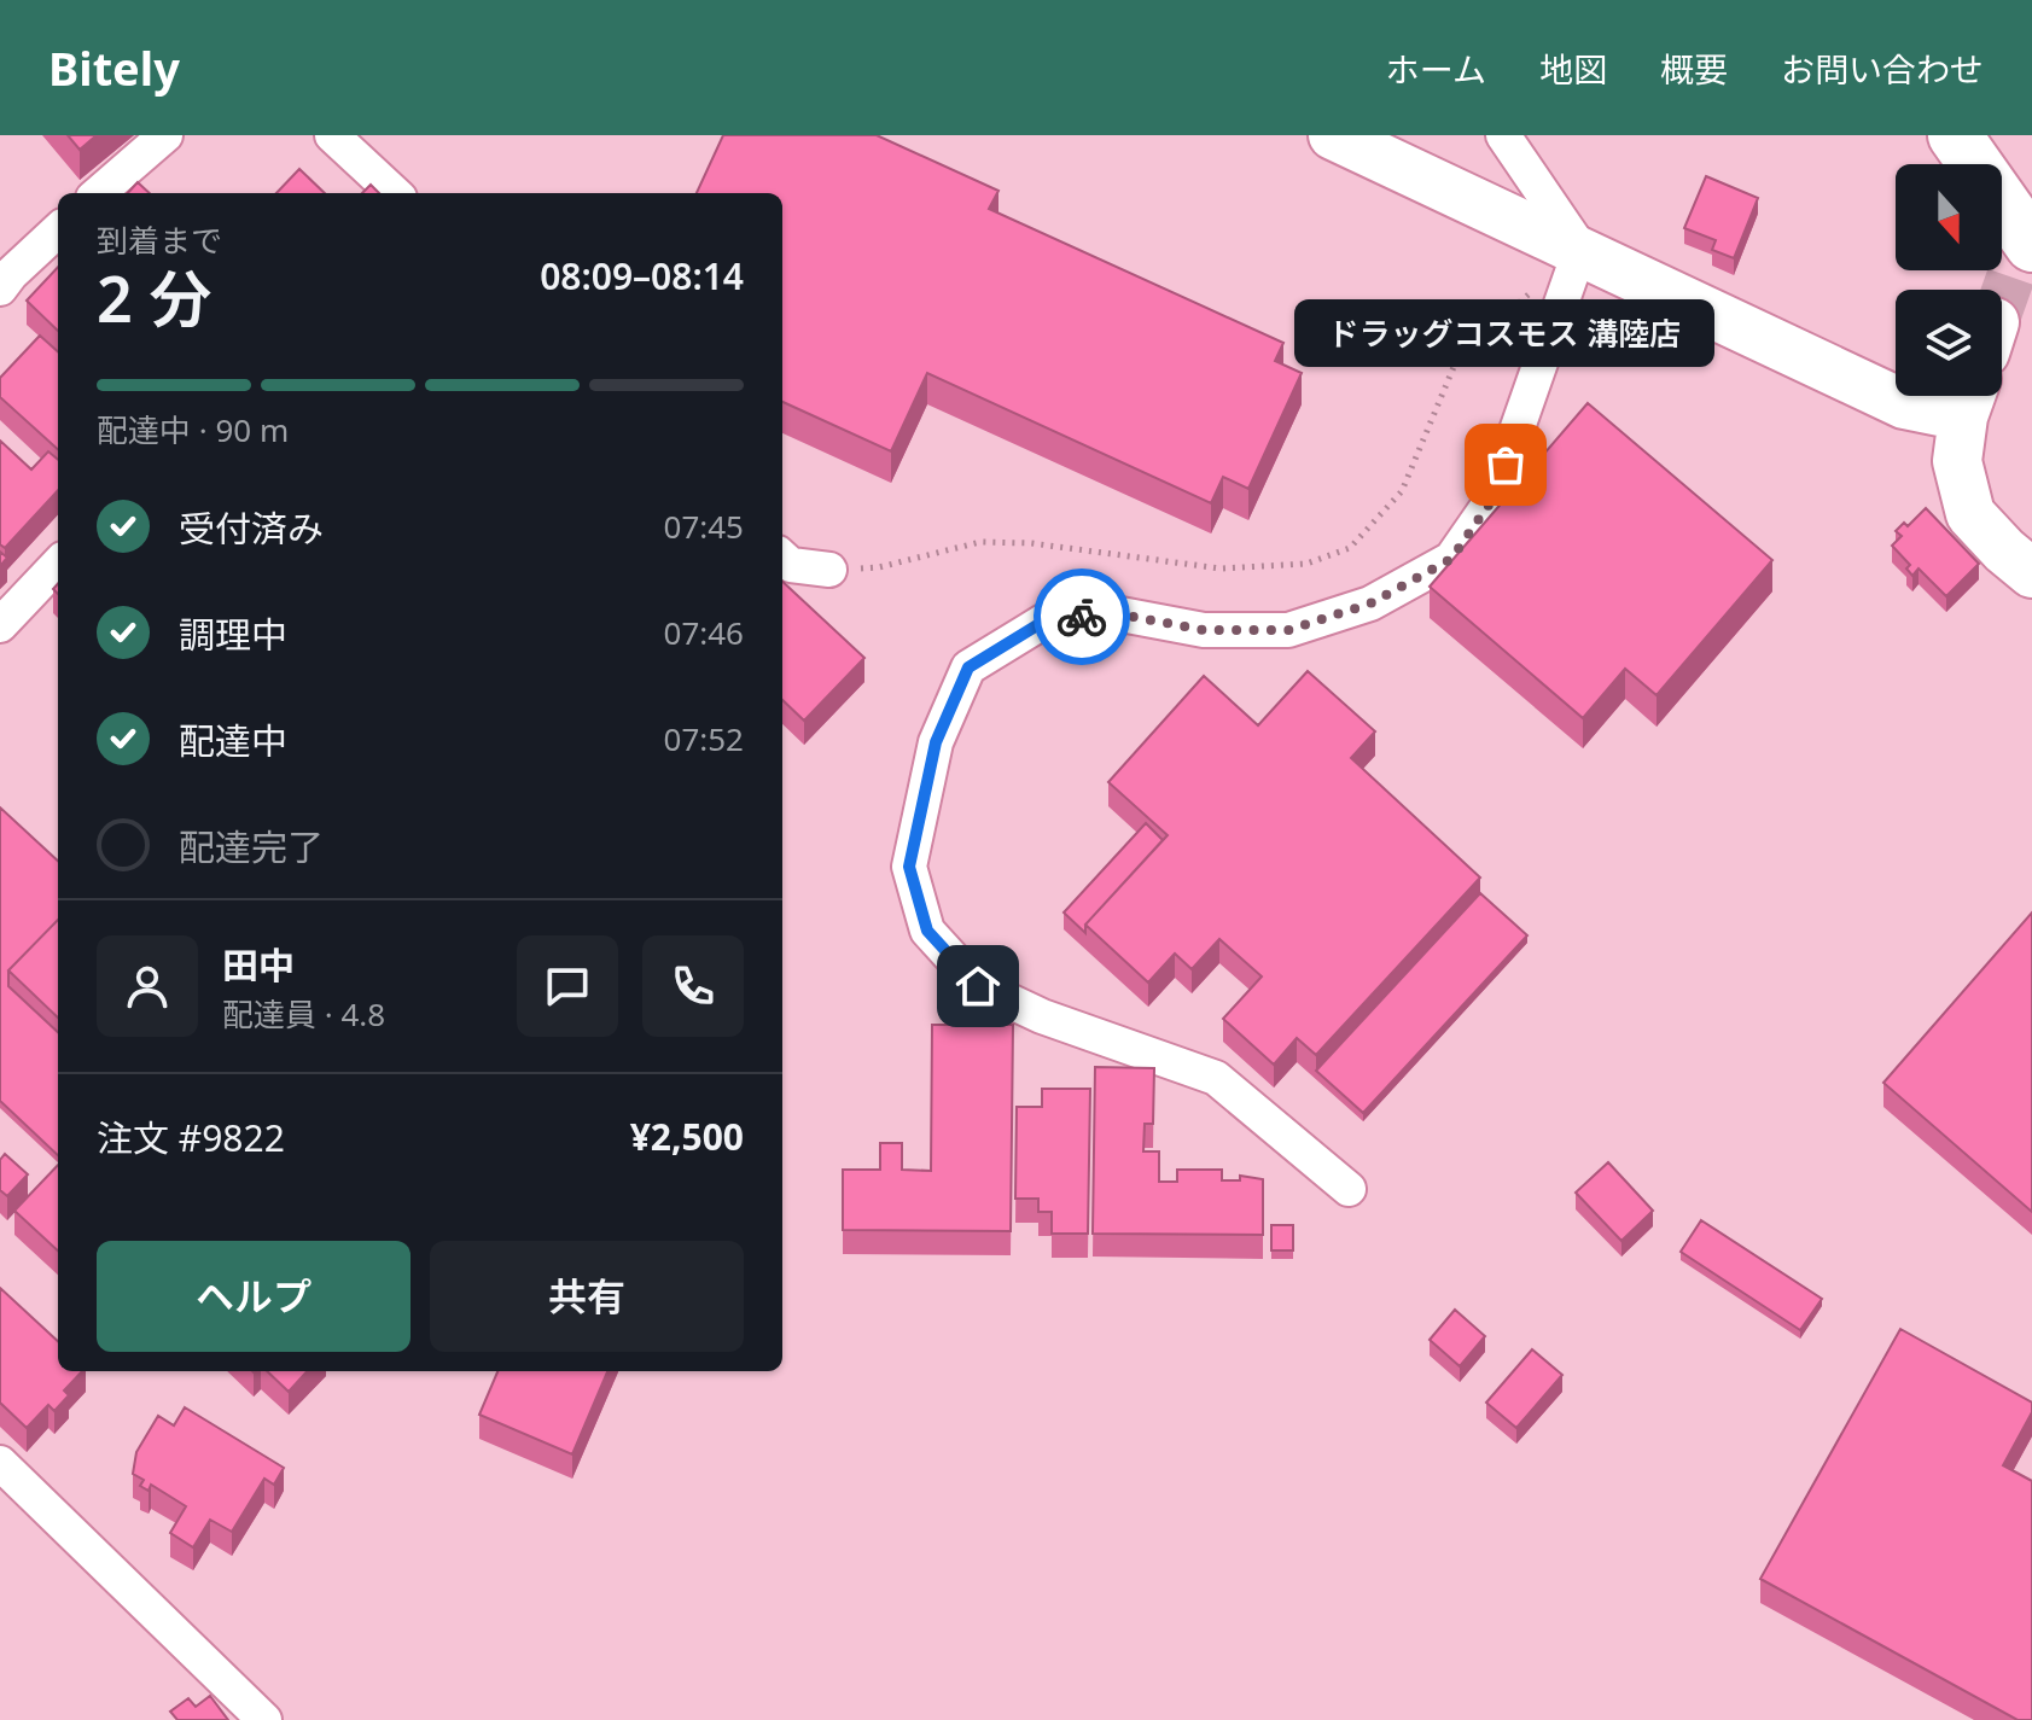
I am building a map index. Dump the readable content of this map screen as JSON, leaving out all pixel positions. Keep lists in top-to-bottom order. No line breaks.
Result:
{"places":["ドラッグコスモス 溝陸店"],"north":"bottom","page":{"header":"Bitely","nav":["ホーム","地図","概要","お問い合わせ"],"heading":["2 分","到着まで","08:09–08:14"],"panel":["田中","配達員 · 4.8","注文 #9822","¥2,500"],"bubble":"ドラッグコスモス 溝陸店","bar":"配達中 · 90 m","list":[["受付済み","07:45"],["調理中","07:46"],["配達中","07:52"],"配達完了"],"buttons":["ヘルプ","共有"]}}
